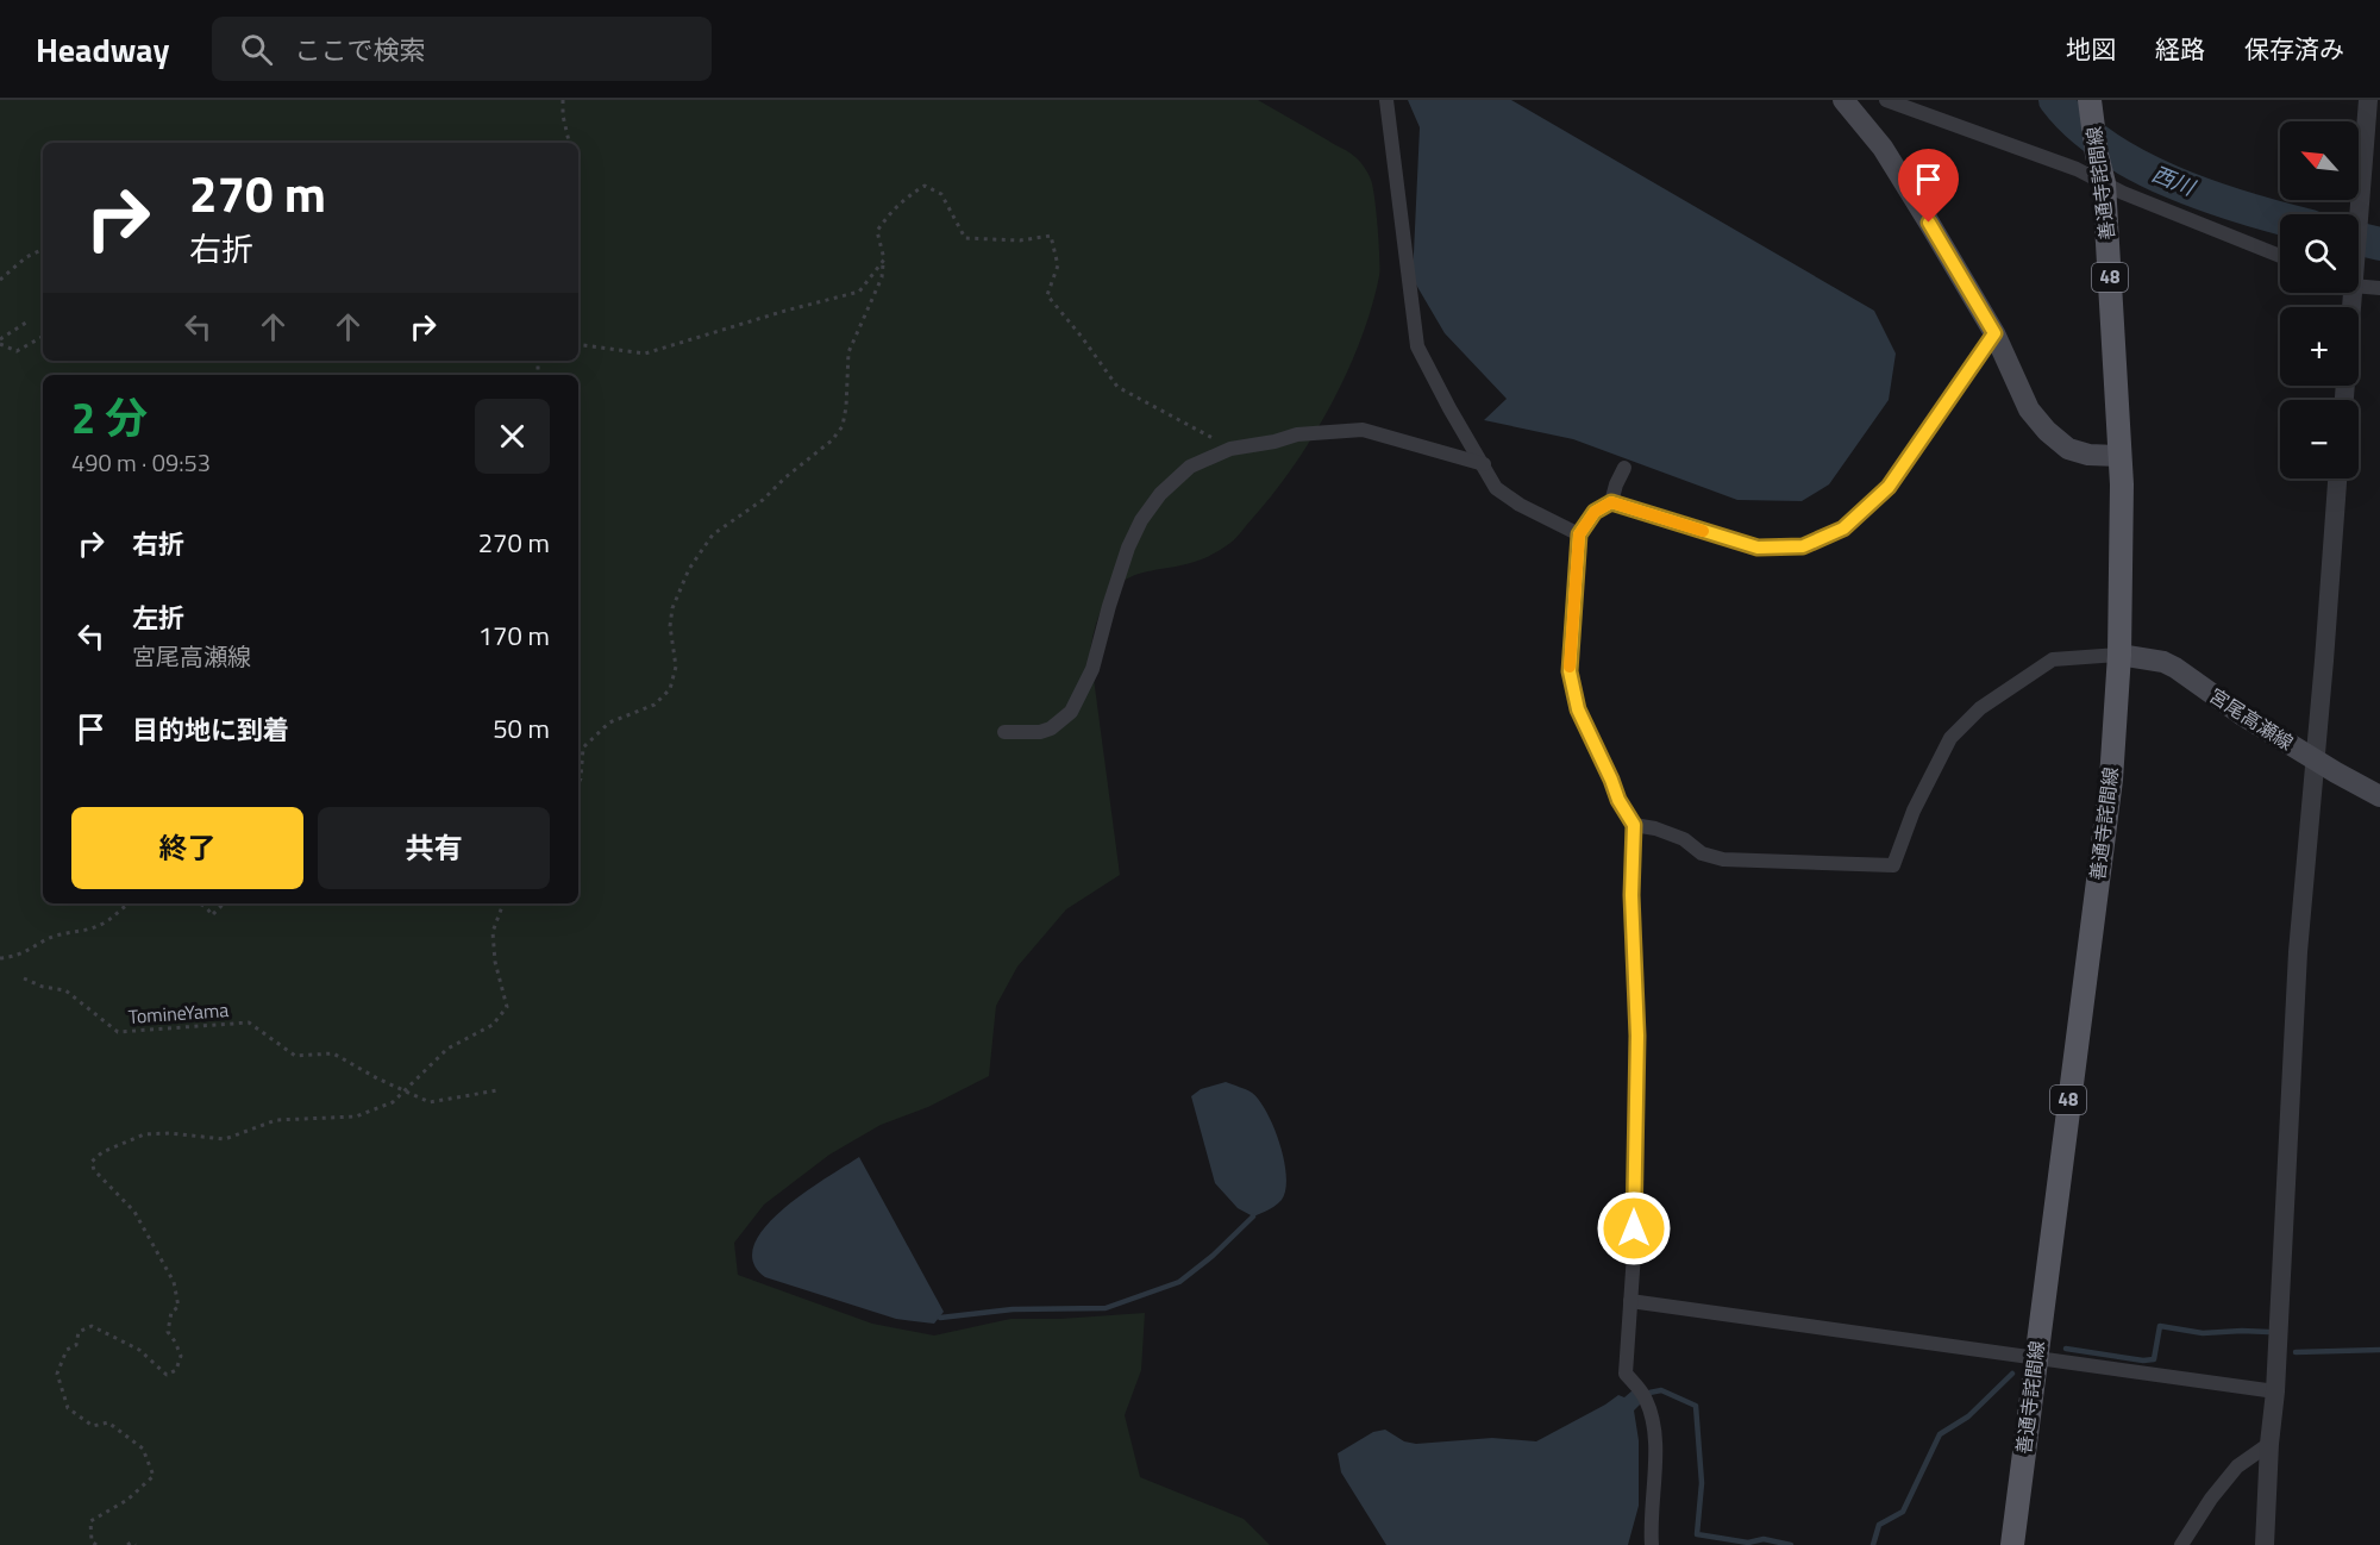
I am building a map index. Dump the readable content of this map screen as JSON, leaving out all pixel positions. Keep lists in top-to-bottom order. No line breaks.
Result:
{"streets":{"main road":["善通寺詫間線","48","宮尾高瀬線"],"path":["TomineYama"]},"crossings":[["善通寺詫間線","宮尾高瀬線"]],"water":["西川"],"north":"top left","page":{"header":"Headway","search":"ここで検索","nav":["地図","経路","保存済み"],"map_buttons":["+","−"],"turn":["270 m","右折"],"heading":["2 分","490 m · 09:53"],"list":[{"name":"右折","value":"270 m"},{"name":"左折","note":"宮尾高瀬線","value":"170 m"},{"name":"目的地に到着","value":"50 m"}],"buttons":["終了","共有"]}}
